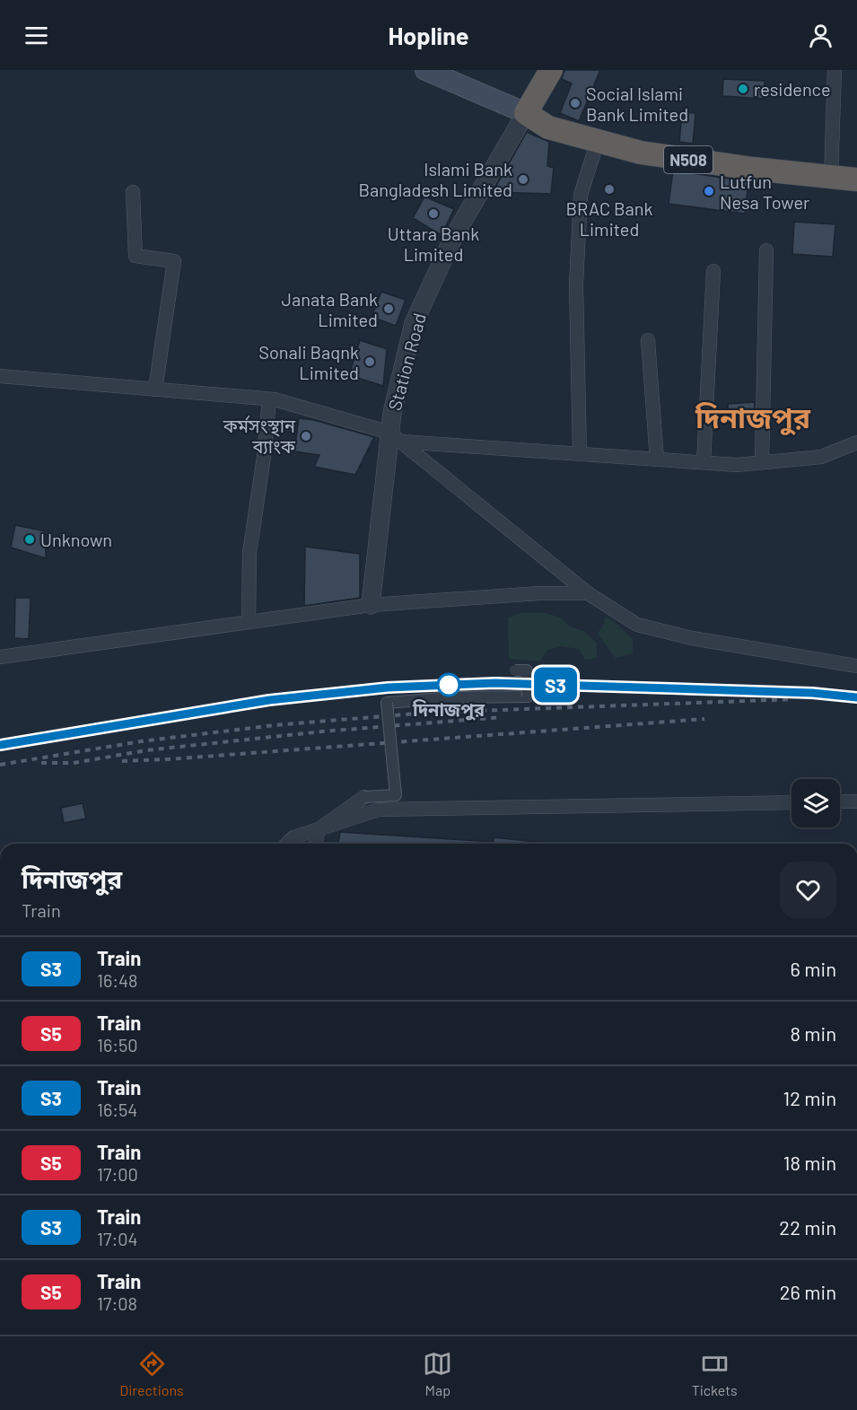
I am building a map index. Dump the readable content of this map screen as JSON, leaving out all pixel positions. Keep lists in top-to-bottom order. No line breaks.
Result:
{"streets":{"highway":["N508"],"street":["Station Road"]},"crossings":[["N508","Station Road"]],"districts":["দিনাজপুর"],"places":["residence","Social Islami Bank Limited","Islami Bank Bangladesh Limited","BRAC Bank Limited","Lutfun Nesa Tower","Uttara Bank Limited","Janata Bank Limited","Sonali Baqnk Limited","কর্মসংস্থান ব্যাংক","Unknown","দিনাজপুর"],"page":{"header":"Hopline","on_map":"S3","heading":["দিনাজপুর","Train"],"list":[{"mark":"S3","name":"Train","note":"16:48","value":"6 min"},{"mark":"S5","name":"Train","note":"16:50","value":"8 min"},{"mark":"S3","name":"Train","note":"16:54","value":"12 min"},{"mark":"S5","name":"Train","note":"17:00","value":"18 min"},{"mark":"S3","name":"Train","note":"17:04","value":"22 min"},{"mark":"S5","name":"Train","note":"17:08","value":"26 min"}],"tabs":["Directions","Map","Tickets"]}}
